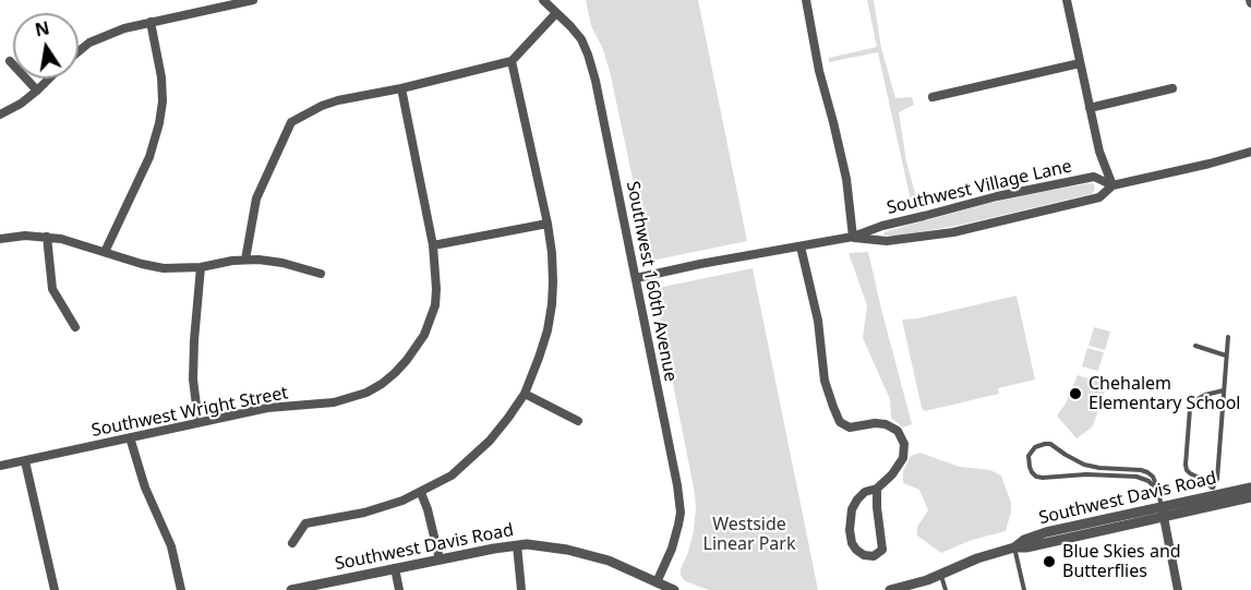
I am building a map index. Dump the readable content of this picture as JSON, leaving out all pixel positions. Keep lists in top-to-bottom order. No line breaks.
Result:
{"streets":{"street":["Southwest Village Lane","Southwest 160th Avenue","Southwest Wright Street","Southwest Davis Road"]},"crossings":[["Southwest Village Lane","Southwest 160th Avenue"],["Southwest 160th Avenue","Southwest Davis Road"]],"parks":["Westside Linear Park"],"places":["Chehalem Elementary School","Blue Skies and Butterflies"],"north":"top"}
